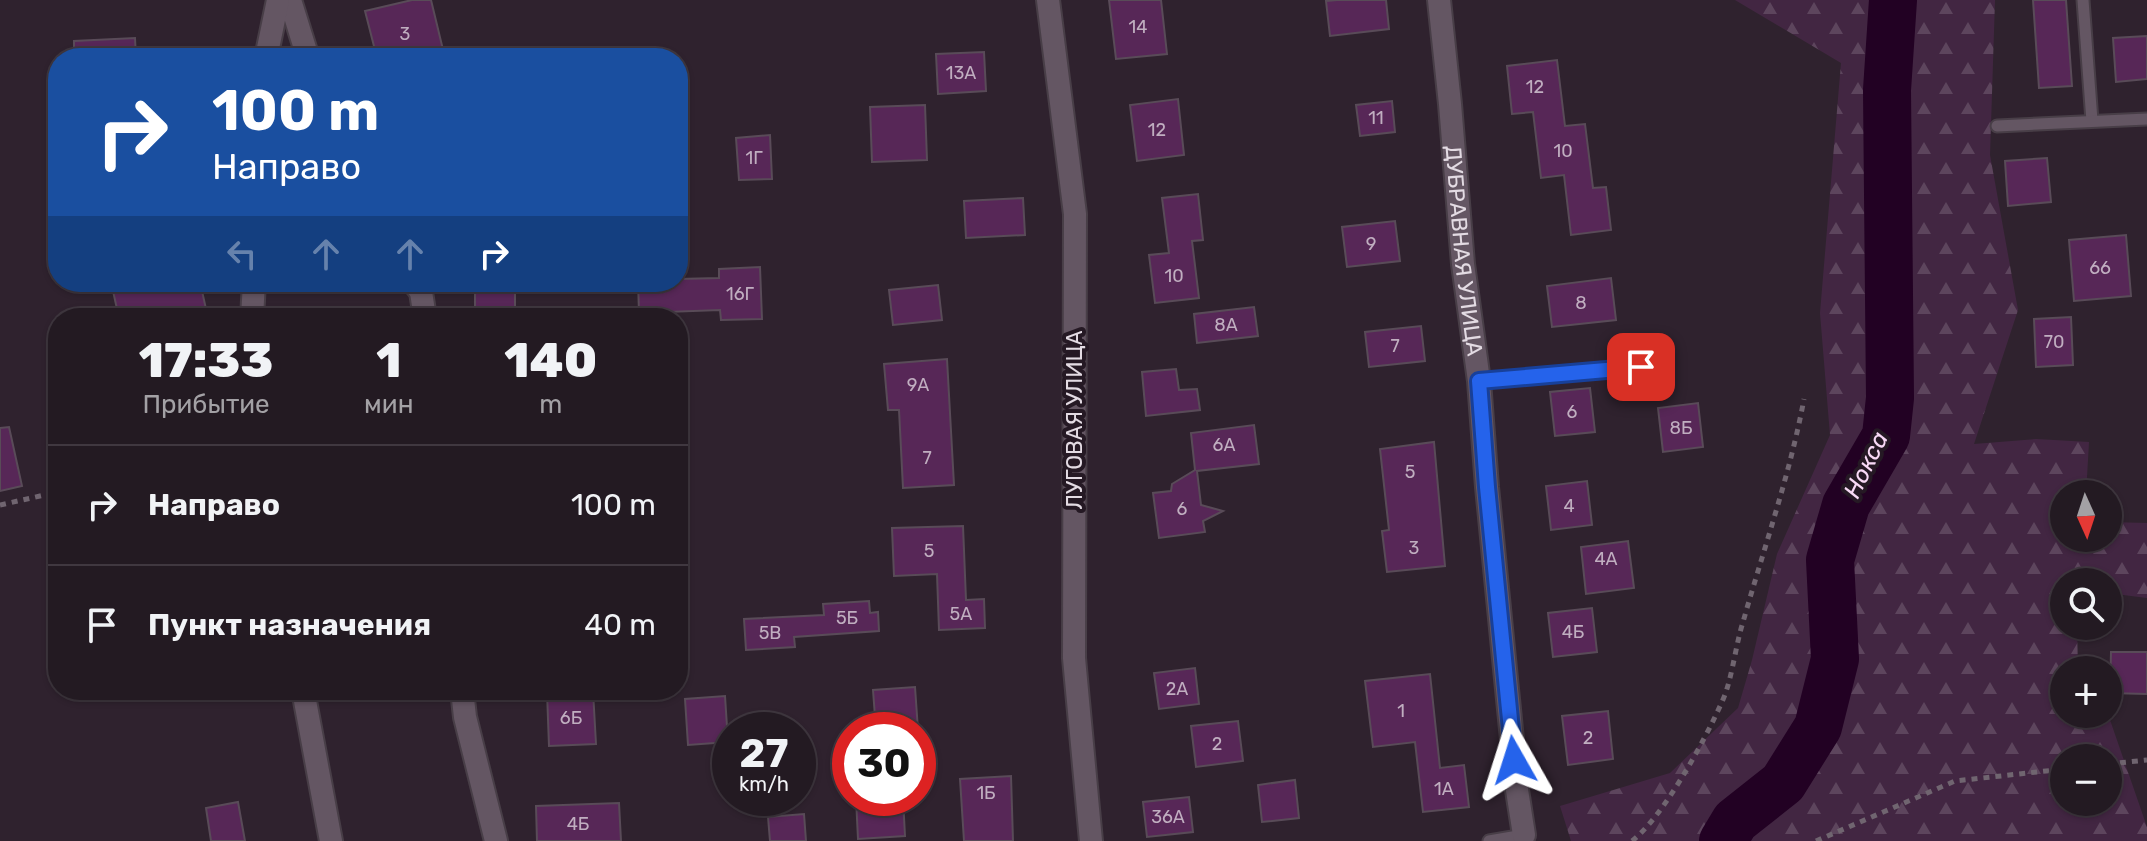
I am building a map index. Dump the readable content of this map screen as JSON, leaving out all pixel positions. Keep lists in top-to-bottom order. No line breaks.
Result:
{"streets":{"street":["ДУБРАВНАЯ УЛИЦА","ЛУГОВАЯ УЛИЦА"]},"water":["Нокса"],"house_numbers":["14","3","13А","12","11","12","10","1Г","9","66","10","16Г","8","8А","70","7","9А","6","8Б","6А","7","5","4","6","3","5","4А","5А","5Б","4Б","5В","2А","1","6Б","2","2","1А","1Б","36А","4Б"],"north":"bottom","page":{"turn":["100 m","Направо"],"eta":["17:33","Прибытие","1","мин","140","m"],"list":[{"name":"Направо","value":"100 m"},{"name":"Пункт назначения","value":"40 m"}],"map_buttons":["+","−"],"speed":"27 km/h","limit":"30"}}
